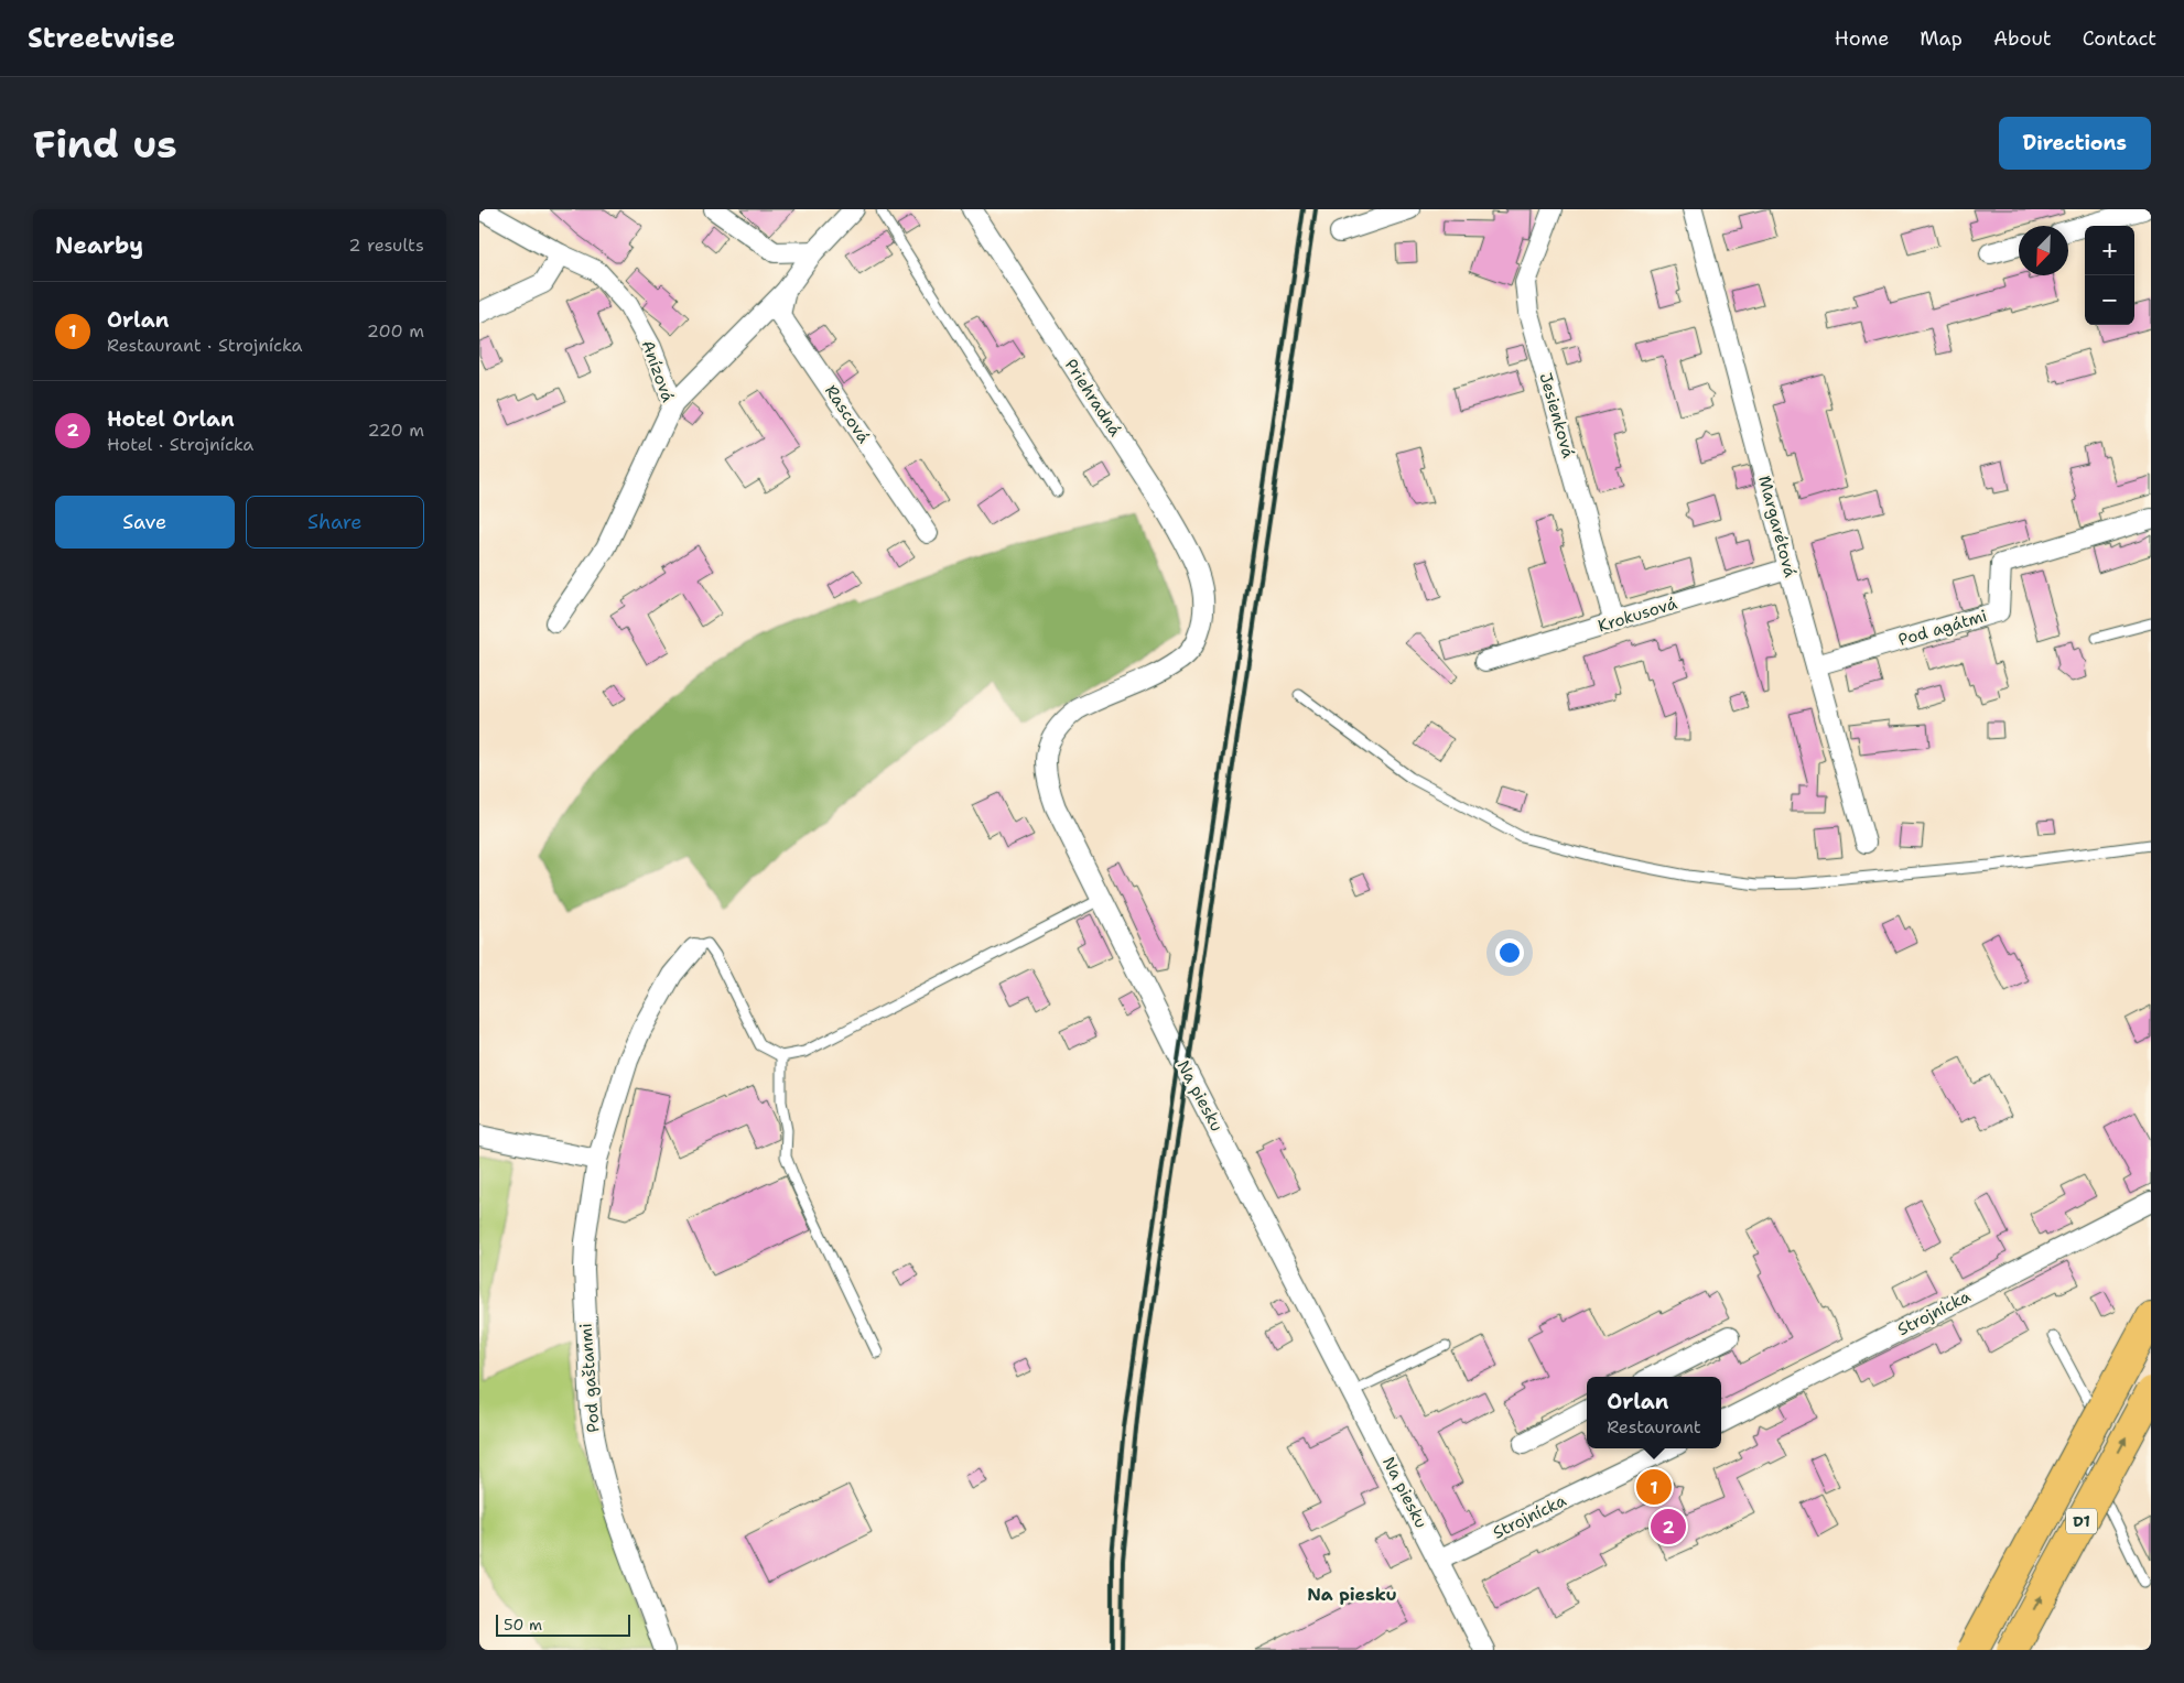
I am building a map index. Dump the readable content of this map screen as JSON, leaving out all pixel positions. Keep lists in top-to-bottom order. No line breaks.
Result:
{"streets":{"highway":["D1"],"street":["Anízová","Priehradná","Rascová","Jesienková","Margarétová","Krokusová","Pod agátmi","Na piesku","Strojnícka","Pod gaštanmi"]},"crossings":[["Priehradná","Na piesku"],["Jesienková","Krokusová"],["Margarétová","Krokusová"],["Margarétová","Pod agátmi"],["Na piesku","Strojnícka"]],"districts":["Na piesku"],"scale_bar":"50 m","north":"bottom left","page":{"header":"Streetwise","nav":["Home","Map","About","Contact"],"buttons":["Directions",["Save","Share"]],"title":"Find us","heading":["Nearby","2 results"],"map_buttons":["+","−"],"list":[{"mark":"1","name":"Orlan","note":"Restaurant · Strojnícka","value":"200 m"},{"mark":"2","name":"Hotel Orlan","note":"Hotel · Strojnícka","value":"220 m"}],"popup":["Orlan","Restaurant"],"pins":["1","2"],"scale":"50 m"}}
